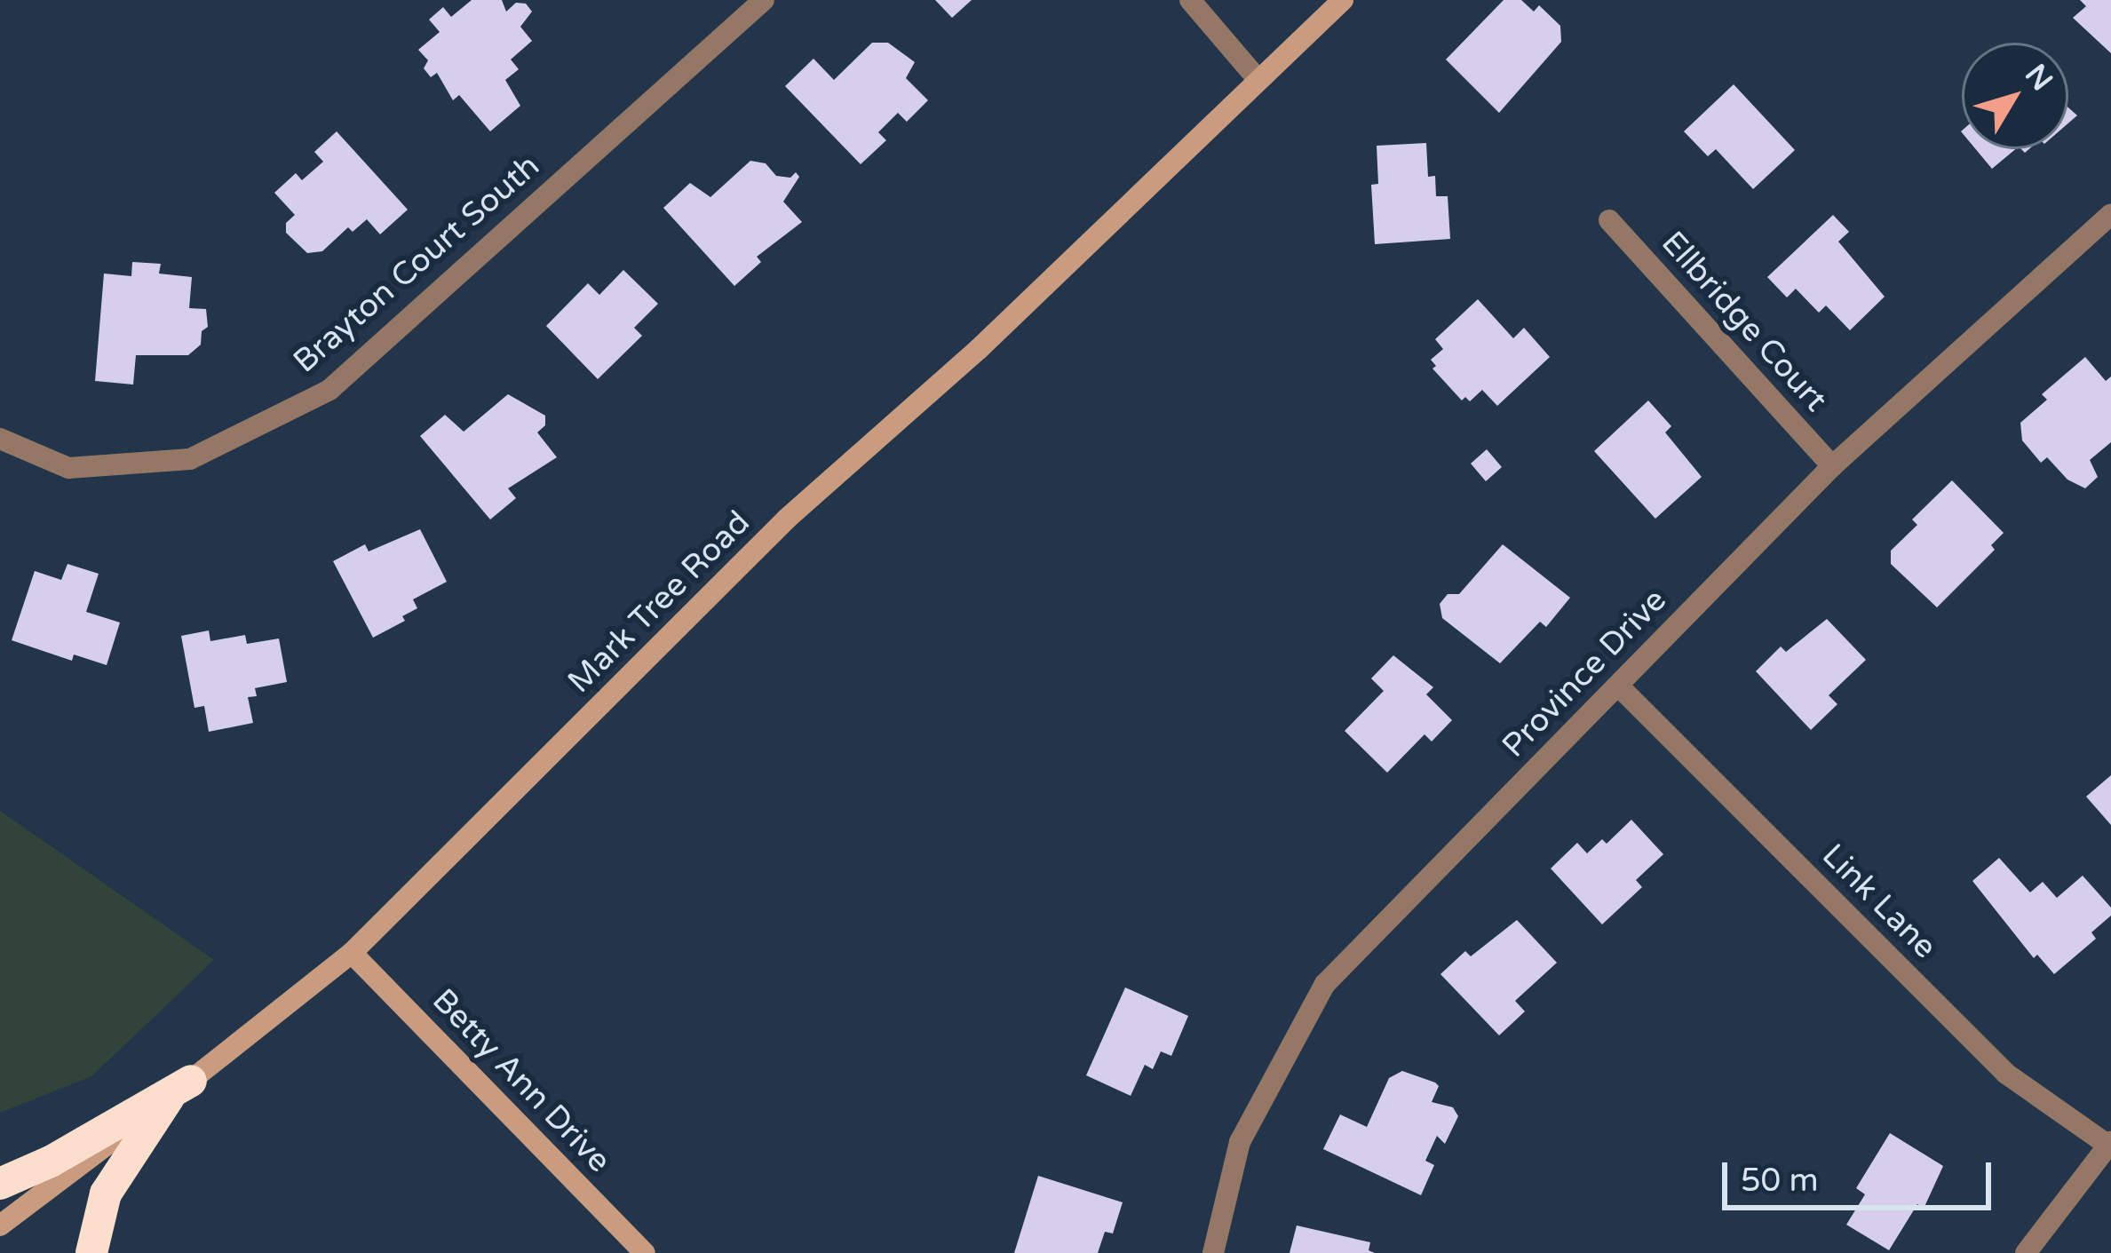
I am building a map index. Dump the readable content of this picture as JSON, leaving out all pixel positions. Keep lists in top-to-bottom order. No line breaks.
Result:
{"streets":{"main road":["Mark Tree Road","Betty Ann Drive"],"street":["Brayton Court South","Ellbridge Court","Province Drive","Link Lane"]},"crossings":[["Ellbridge Court","Province Drive"],["Mark Tree Road","Betty Ann Drive"],["Province Drive","Link Lane"]],"scale_bar":"50 m","north":"top right"}
